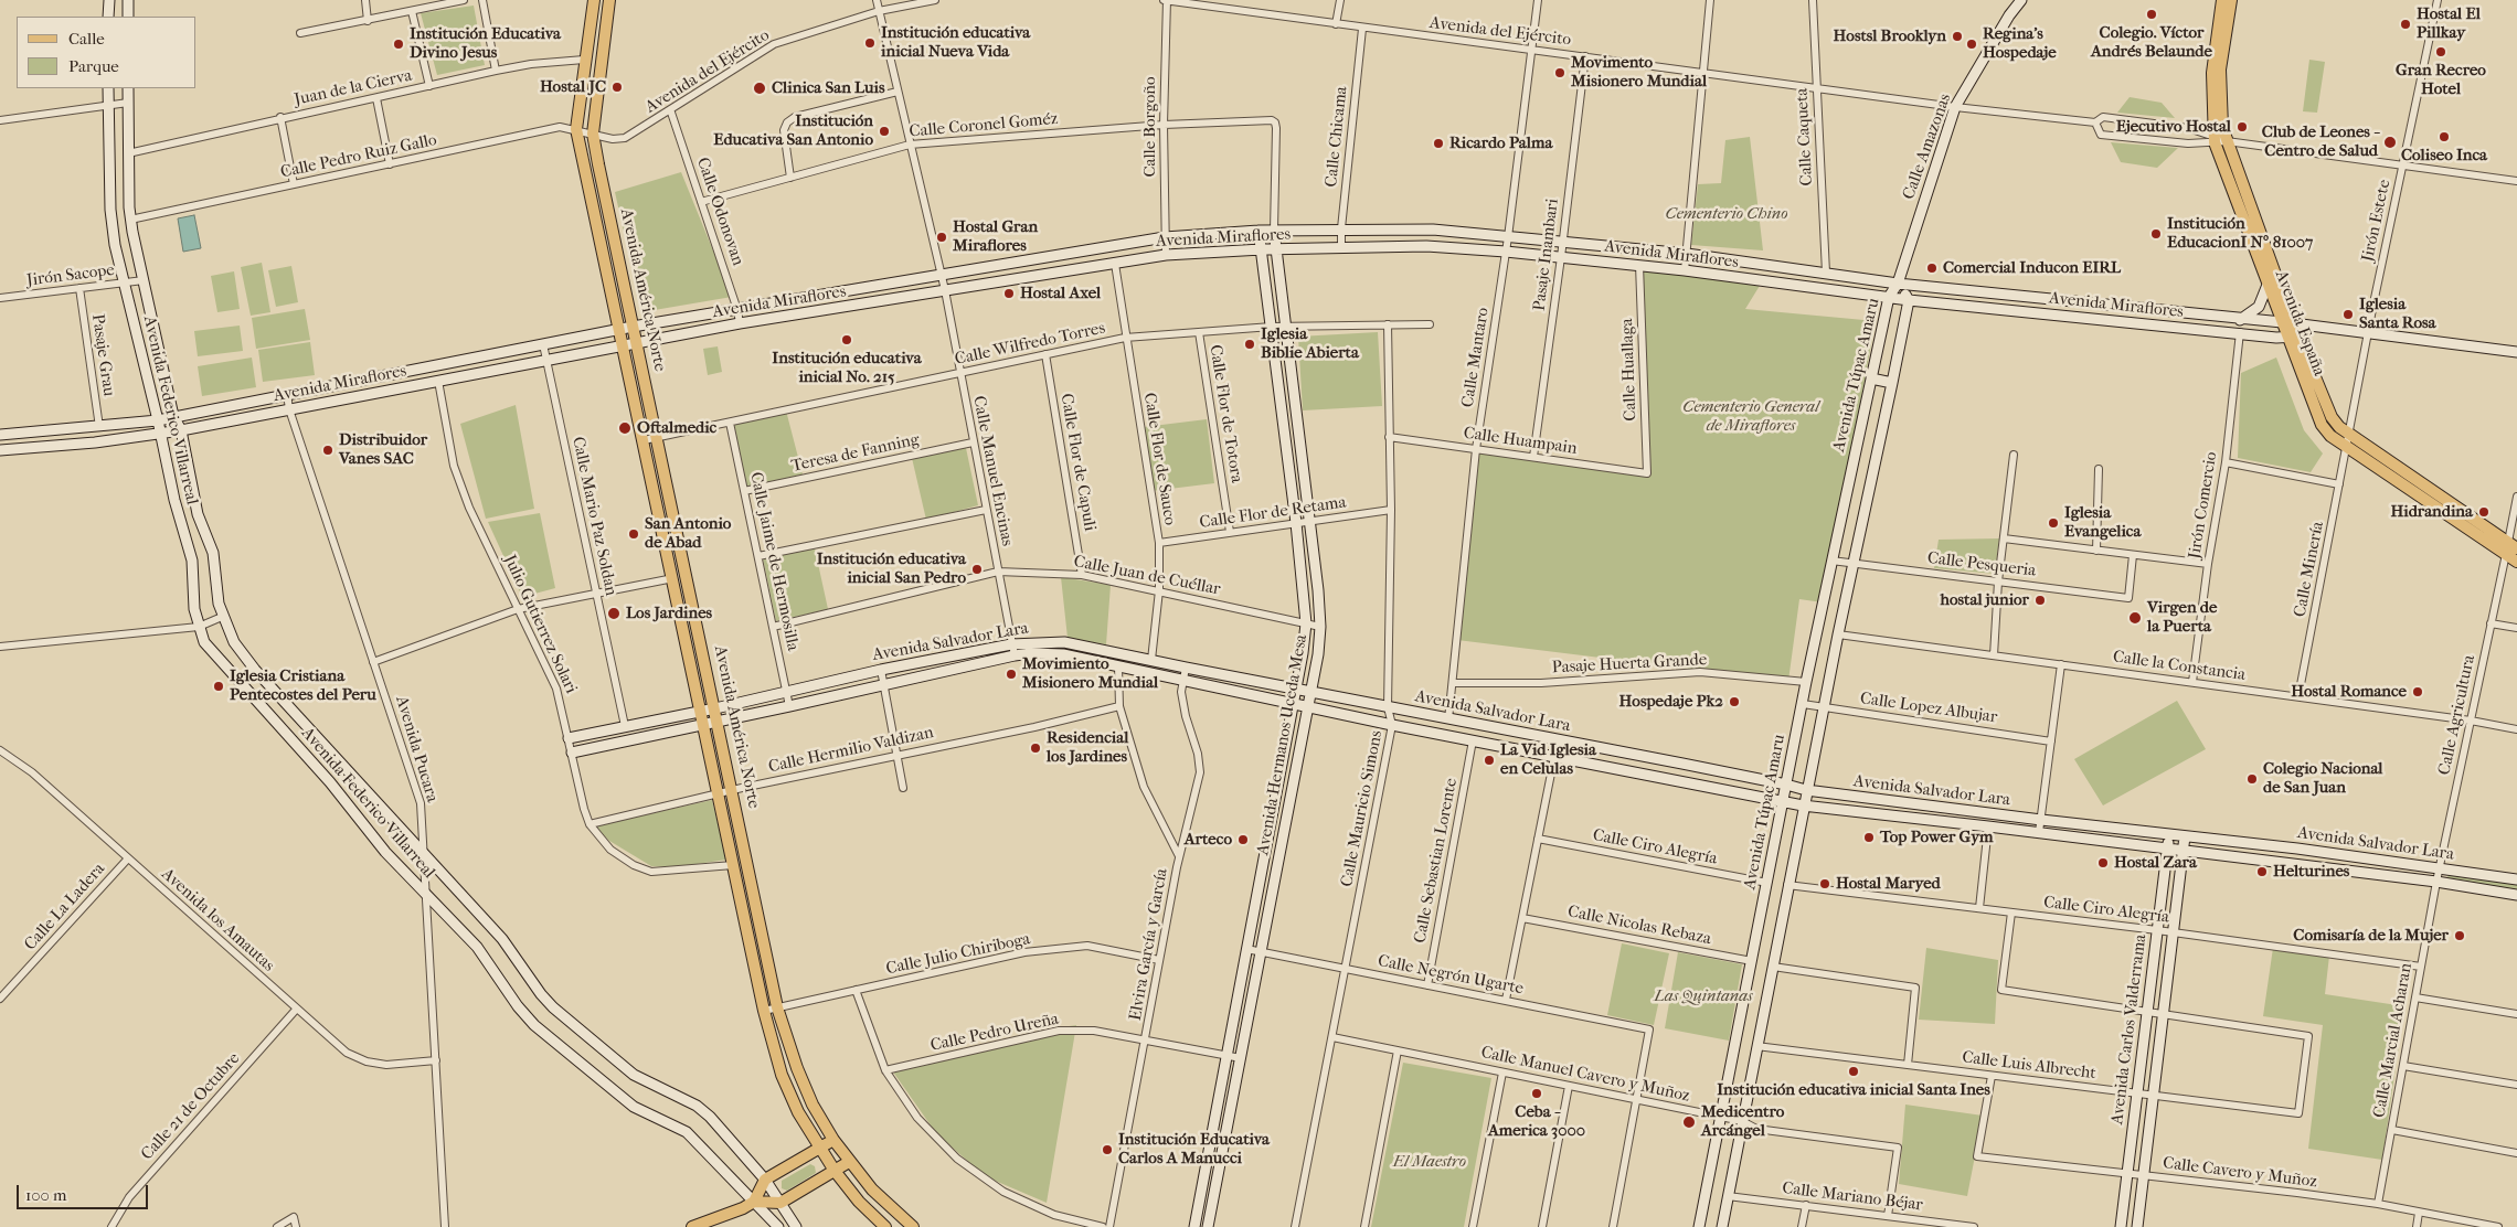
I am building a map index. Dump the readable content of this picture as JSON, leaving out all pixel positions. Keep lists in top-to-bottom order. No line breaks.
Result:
{"streets":{"main road":["Calle Amazonas","Avenida Miraflores","Avenida América Norte","Avenida España","Avenida Túpac Amaru","Avenida Federico Villarreal","Avenida Salvador Lara","Avenida Hermanos Uceda Mesa","Avenida Carlos Valderrama"],"street":["Avenida del Ejército","Juan de la Cierva","Calle Coronel Goméz","Calle Borgoño","Calle Chicama","Calle Caqueta","Calle Pedro Ruiz Gallo","Calle Odonovan","Jirón Estete","Pasaje Inambari","Jirón Sacope","Calle Wilfredo Torres","Pasaje Grau","Calle Mantaro","Calle Huallaga","Calle Flor de Totora","Calle Huampain","Teresa de Fanning","Calle Flor de Sauco","Calle Flor de Capuli","Calle Manuel Encinas","Jirón Comercio","Calle Flor de Retama","Calle Mario Paz Soldan","Calle Jaime de Hermosilla","Calle Pesqueria","Calle Minería","Calle Juan de Cuéllar","Julio Gutierrez Solari","Pasaje Huerta Grande","Calle la Constancia","Calle Lopez Albujar","Calle Agricultura","Avenida Pucara","Calle Hermilio Valdizan","Calle Mauricio Simons","Calle Ciro Alegría","Calle Sebastian Lorente","Calle La Ladera","Avenida los Amautas","Calle Nicolas Rebaza","Elvira García y García","Calle Julio Chiriboga","Calle Negrón Ugarte","Calle Pedro Ureña","Calle Marcial Acharan","Calle Luis Albrecht","Calle Manuel Cavero y Muñoz","Calle 21 de Octubre","Calle Cavero y Muñoz","Calle Mariano Béjar"]},"crossings":[["Avenida del Ejército","Calle Borgoño"],["Avenida del Ejército","Calle Chicama"],["Avenida del Ejército","Calle Caqueta"],["Avenida del Ejército","Calle Amazonas"],["Avenida del Ejército","Calle Pedro Ruiz Gallo"],["Avenida del Ejército","Calle Odonovan"],["Avenida del Ejército","Jirón Estete"],["Avenida del Ejército","Pasaje Inambari"],["Avenida del Ejército","Avenida América Norte"],["Avenida del Ejército","Avenida España"],["Avenida del Ejército","Calle Mantaro"],["Avenida del Ejército","Calle Manuel Encinas"],["Juan de la Cierva","Avenida América Norte"],["Juan de la Cierva","Avenida Federico Villarreal"],["Calle Coronel Goméz","Calle Borgoño"],["Calle Coronel Goméz","Calle Odonovan"],["Calle Coronel Goméz","Avenida Miraflores"],["Calle Coronel Goméz","Calle Manuel Encinas"],["Calle Coronel Goméz","Avenida Hermanos Uceda Mesa"],["Calle Borgoño","Avenida Miraflores"],["Calle Chicama","Avenida Miraflores"],["Calle Caqueta","Avenida Miraflores"],["Calle Amazonas","Avenida Miraflores"],["Calle Amazonas","Avenida Túpac Amaru"],["Calle Pedro Ruiz Gallo","Avenida América Norte"],["Calle Pedro Ruiz Gallo","Avenida Federico Villarreal"],["Calle Odonovan","Avenida Miraflores"],["Jirón Estete","Avenida Miraflores"],["Jirón Estete","Avenida España"],["Jirón Estete","Calle Minería"],["Avenida Miraflores","Pasaje Inambari"],["Avenida Miraflores","Avenida América Norte"],["Avenida Miraflores","Avenida España"],["Avenida Miraflores","Pasaje Grau"],["Avenida Miraflores","Calle Mantaro"],["Avenida Miraflores","Calle Huallaga"],["Avenida Miraflores","Avenida Túpac Amaru"],["Avenida Miraflores","Avenida Federico Villarreal"],["Avenida Miraflores","Calle Flor de Sauco"],["Avenida Miraflores","Calle Manuel Encinas"],["Avenida Miraflores","Jirón Comercio"],["Avenida Miraflores","Calle Mario Paz Soldan"],["Avenida Miraflores","Julio Gutierrez Solari"],["Avenida Miraflores","Avenida Hermanos Uceda Mesa"],["Avenida Miraflores","Avenida Pucara"],["Pasaje Inambari","Calle Huampain"],["Jirón Sacope","Pasaje Grau"],["Jirón Sacope","Avenida Federico Villarreal"],["Avenida América Norte","Calle Wilfredo Torres"],["Avenida América Norte","Julio Gutierrez Solari"],["Avenida América Norte","Avenida Salvador Lara"],["Avenida América Norte","Calle Hermilio Valdizan"],["Avenida América Norte","Calle Julio Chiriboga"],["Avenida España","Calle Minería"],["Avenida España","Calle Agricultura"],["Calle Wilfredo Torres","Calle Flor de Totora"],["Calle Wilfredo Torres","Calle Flor de Sauco"],["Calle Wilfredo Torres","Calle Flor de Capuli"],["Calle Wilfredo Torres","Calle Manuel Encinas"],["Calle Wilfredo Torres","Calle Jaime de Hermosilla"],["Calle Wilfredo Torres","Avenida Hermanos Uceda Mesa"],["Calle Wilfredo Torres","Calle Mauricio Simons"],["Calle Mantaro","Calle Huampain"],["Calle Mantaro","Avenida Salvador Lara"],["Calle Mantaro","Pasaje Huerta Grande"],["Calle Huallaga","Calle Huampain"],["Avenida Túpac Amaru","Calle Pesqueria"],["Avenida Túpac Amaru","Avenida Salvador Lara"],["Avenida Túpac Amaru","Pasaje Huerta Grande"],["Avenida Túpac Amaru","Calle la Constancia"],["Avenida Túpac Amaru","Calle Lopez Albujar"],["Avenida Túpac Amaru","Calle Ciro Alegría"],["Avenida Túpac Amaru","Calle Nicolas Rebaza"],["Avenida Túpac Amaru","Calle Luis Albrecht"],["Avenida Túpac Amaru","Calle Manuel Cavero y Muñoz"],["Avenida Túpac Amaru","Calle Mariano Béjar"],["Avenida Federico Villarreal","Avenida Pucara"],["Calle Flor de Totora","Calle Flor de Retama"],["Calle Huampain","Calle Mauricio Simons"],["Teresa de Fanning","Calle Manuel Encinas"],["Teresa de Fanning","Calle Jaime de Hermosilla"],["Calle Flor de Sauco","Calle Flor de Retama"],["Calle Flor de Sauco","Calle Juan de Cuéllar"],["Calle Flor de Sauco","Avenida Salvador Lara"],["Calle Flor de Capuli","Calle Juan de Cuéllar"],["Calle Manuel Encinas","Calle Juan de Cuéllar"],["Calle Manuel Encinas","Avenida Salvador Lara"],["Jirón Comercio","Calle la Constancia"],["Calle Flor de Retama","Avenida Hermanos Uceda Mesa"],["Calle Flor de Retama","Calle Mauricio Simons"],["Calle Mario Paz Soldan","Avenida Salvador Lara"],["Calle Jaime de Hermosilla","Calle Juan de Cuéllar"],["Calle Jaime de Hermosilla","Avenida Salvador Lara"],["Calle Minería","Calle la Constancia"],["Calle Juan de Cuéllar","Avenida Hermanos Uceda Mesa"],["Julio Gutierrez Solari","Avenida Salvador Lara"],["Julio Gutierrez Solari","Calle Hermilio Valdizan"],["Avenida Salvador Lara","Calle Agricultura"],["Avenida Salvador Lara","Avenida Hermanos Uceda Mesa"],["Avenida Salvador Lara","Calle Mauricio Simons"],["Avenida Salvador Lara","Calle Sebastian Lorente"],["Avenida Salvador Lara","Elvira García y García"],["Avenida Salvador Lara","Avenida Carlos Valderrama"],["Avenida Salvador Lara","Calle Marcial Acharan"],["Calle la Constancia","Calle Agricultura"],["Calle Agricultura","Calle Marcial Acharan"],["Avenida Hermanos Uceda Mesa","Calle Negrón Ugarte"],["Avenida Hermanos Uceda Mesa","Calle Pedro Ureña"],["Avenida Pucara","Avenida los Amautas"],["Calle Mauricio Simons","Calle Negrón Ugarte"],["Calle Mauricio Simons","Calle Manuel Cavero y Muñoz"],["Calle Ciro Alegría","Avenida Carlos Valderrama"],["Calle Ciro Alegría","Calle Marcial Acharan"],["Calle Sebastian Lorente","Calle Negrón Ugarte"],["Calle La Ladera","Avenida los Amautas"],["Avenida los Amautas","Calle 21 de Octubre"],["Elvira García y García","Calle Julio Chiriboga"],["Elvira García y García","Calle Pedro Ureña"],["Calle Negrón Ugarte","Calle Manuel Cavero y Muñoz"],["Avenida Carlos Valderrama","Calle Luis Albrecht"],["Avenida Carlos Valderrama","Calle Cavero y Muñoz"],["Calle Marcial Acharan","Calle Cavero y Muñoz"],["Calle Luis Albrecht","Calle Cavero y Muñoz"],["Calle Manuel Cavero y Muñoz","Calle Mariano Béjar"]],"parks":["Cementerio Chino","Cementerio General de Miraflores","Las Quintanas","El Maestro"],"places":["Colegio. Víctor Andrés Belaunde","Hostal El Pillkay","Hostsl Brooklyn","Institución educativa inicial Nueva Vida","Institución Educativa Divino Jesus","Regina's Hospedaje","Gran Recreo Hotel","Movimento Misionero Mundial","Hostal JC","Clinica San Luis","Ejecutivo Hostal","Institución Educativa San Antonio","Coliseo Inca","Club de Leones - Centro de Salud","Ricardo Palma","Institución EducacionI Nº 81007","Hostal Gran Miraflores","Comercial Inducon EIRL","Hostal Axel","Iglesia Santa Rosa","Institución educativa inicial No. 215","Iglesia Biblie Abierta","Oftalmedic","Distribuidor Vanes SAC","Hidrandina","Iglesia Evangelica","San Antonio de Abad","Institución educativa inicial San Pedro","hostal junior","Los Jardines","Virgen de la Puerta","Movimiento Misionero Mundial","Iglesia Cristiana Pentecostes del Peru","Hostal Romance","Hospedaje Pk2","Residencial los Jardines","La Vid Iglesia en Celulas","Colegio Nacional de San Juan","Top Power Gym","Arteco","Hostal Zara","Helturines","Hostal Maryed","Comisaría de la Mujer","Institución educativa inicial Santa Ines","Ceba - America 3000","Medicentro Arcángel","Institución Educativa Carlos A Manucci"],"legend":["Calle","Parque"],"scale_bar":"100 m"}
